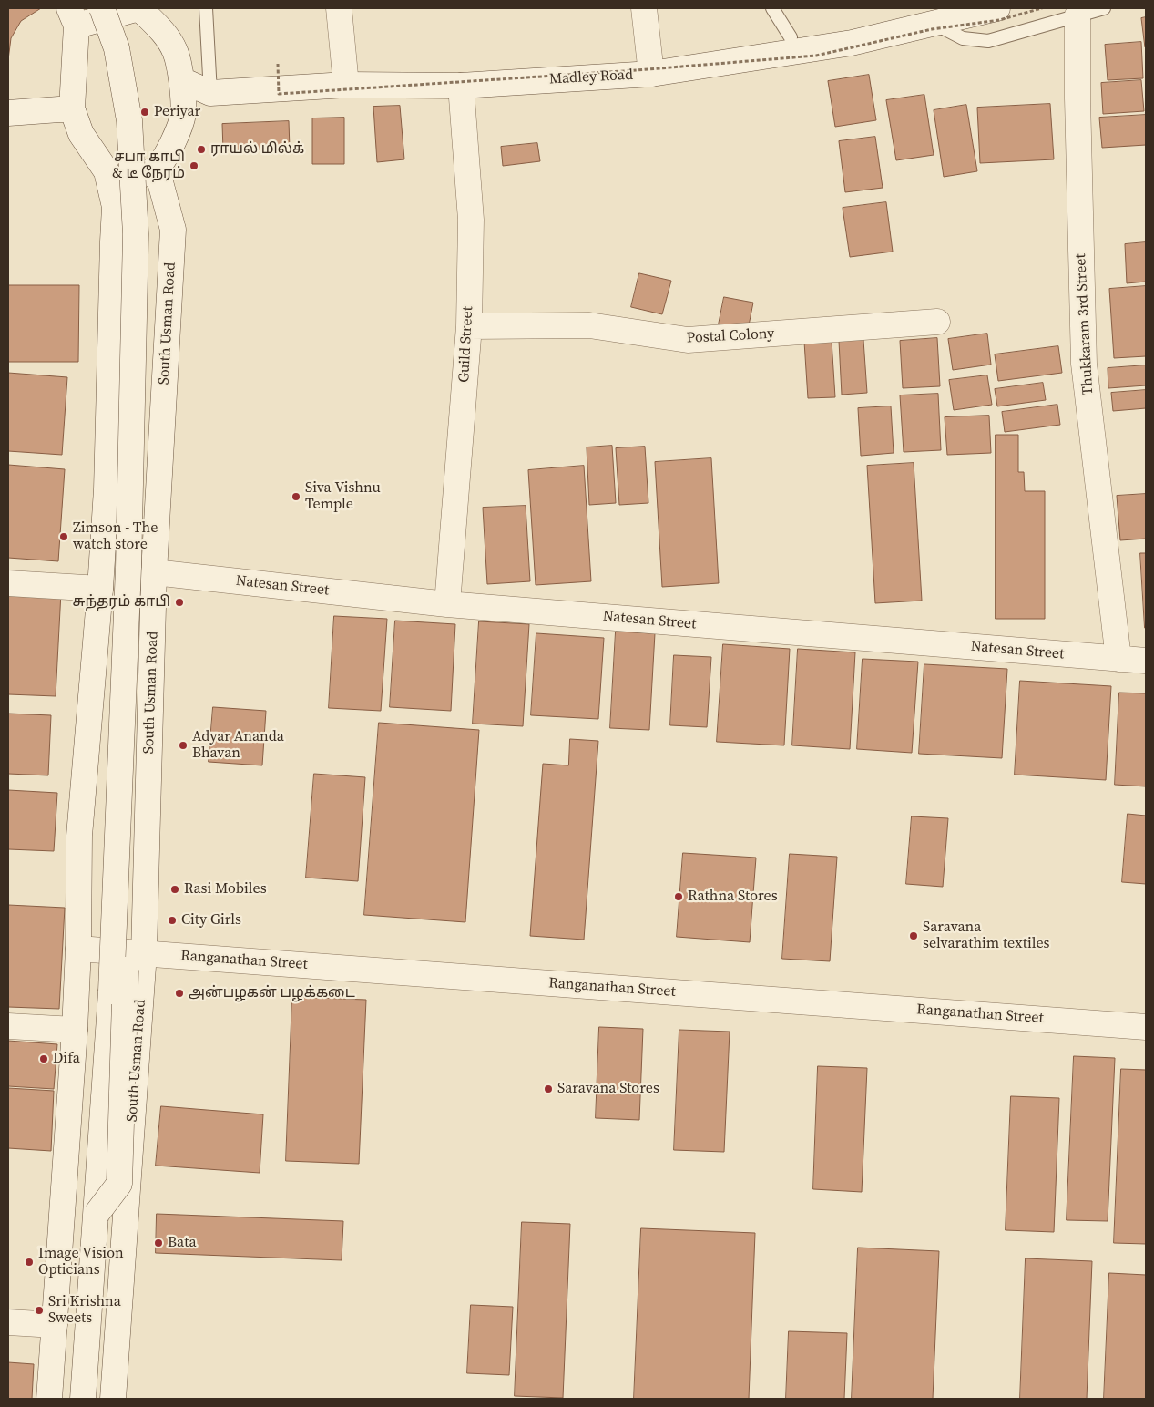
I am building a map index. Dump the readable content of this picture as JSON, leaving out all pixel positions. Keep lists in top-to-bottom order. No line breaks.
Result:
{"streets":{"street":["Madley Road","South Usman Road","Thukkaram 3rd Street","Postal Colony","Guild Street","Natesan Street","Ranganathan Street"]},"crossings":[["Madley Road","South Usman Road"],["Madley Road","Guild Street"],["South Usman Road","Natesan Street"],["South Usman Road","Ranganathan Street"],["Thukkaram 3rd Street","Natesan Street"],["Postal Colony","Guild Street"],["Guild Street","Natesan Street"]],"places":["Periyar","ராயல் மில்க்","சபா காபி & டீ நேரம்","Siva Vishnu Temple","Zimson - The watch store","சுந்தரம் காபி","Adyar Ananda Bhavan","Rasi Mobiles","Rathna Stores","City Girls","Saravana selvarathim textiles","அன்பழகன் பழக்கடை","Difa","Saravana Stores","Bata","Image Vision Opticians","Sri Krishna Sweets"]}
